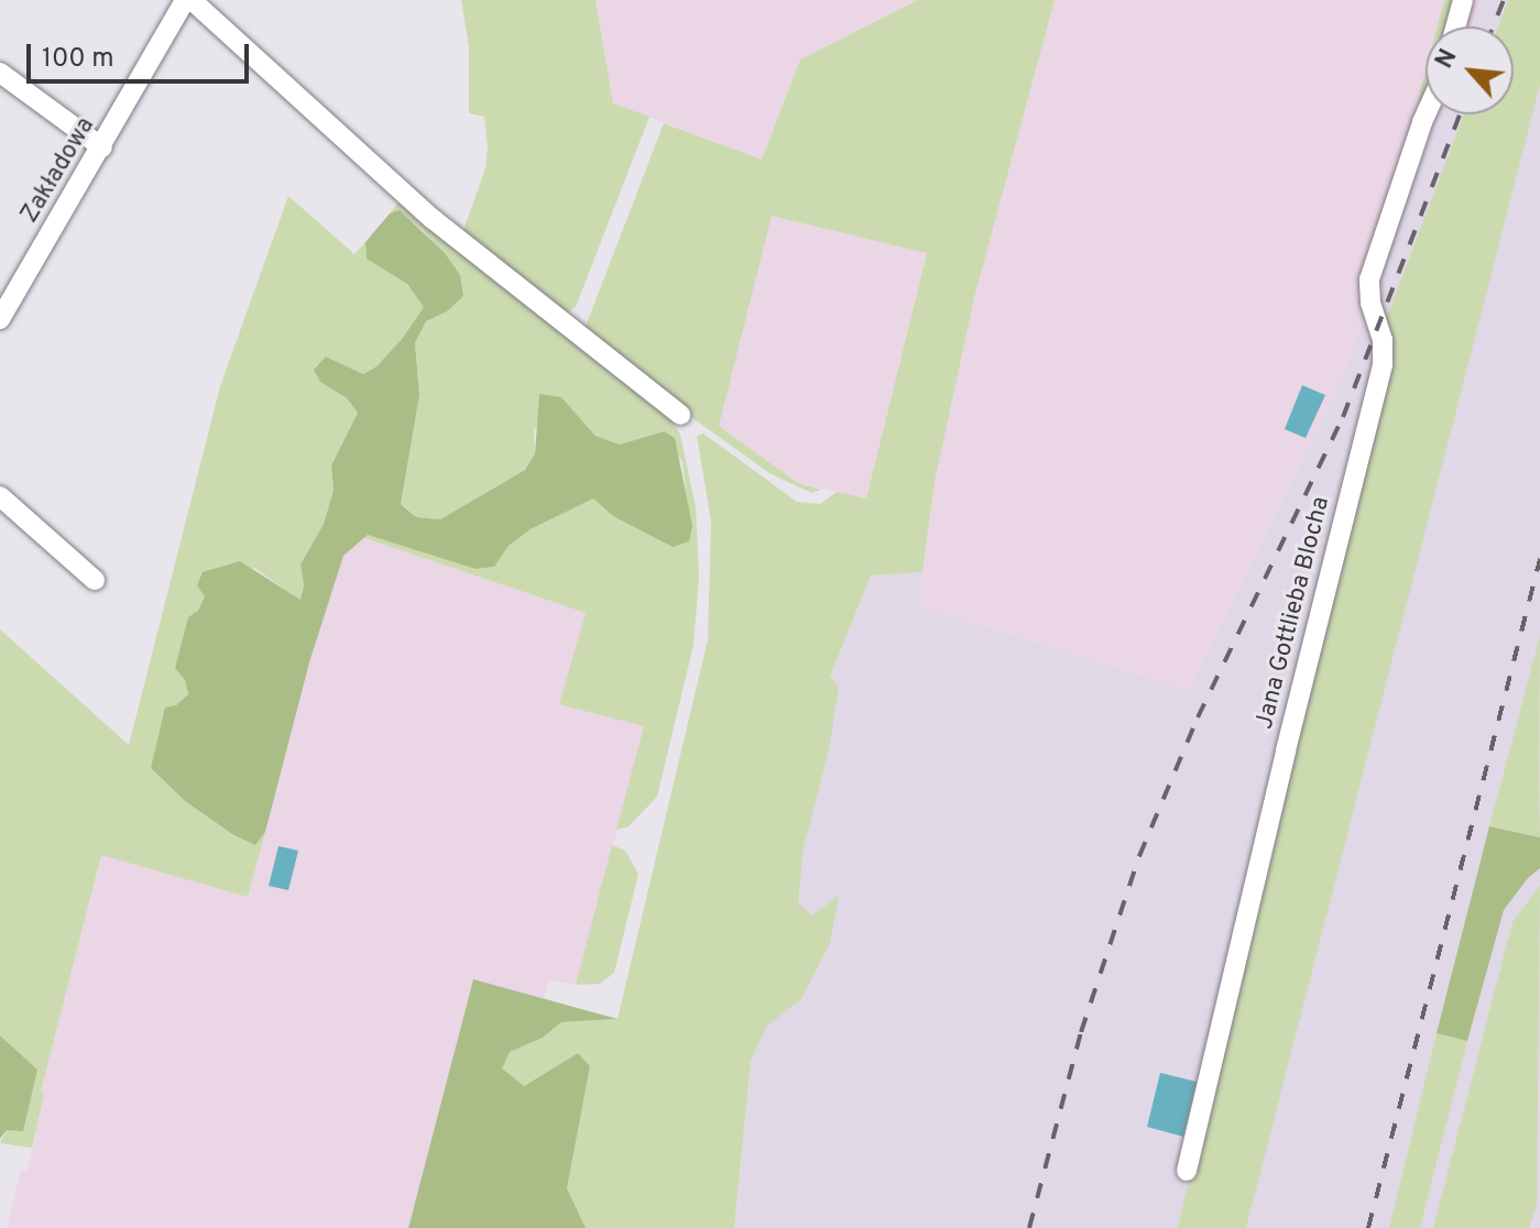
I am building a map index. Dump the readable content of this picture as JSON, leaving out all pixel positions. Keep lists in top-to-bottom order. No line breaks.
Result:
{"streets":{"street":["Zakładowa","Jana Gottlieba Blocha"]},"scale_bar":"100 m","north":"top left"}
